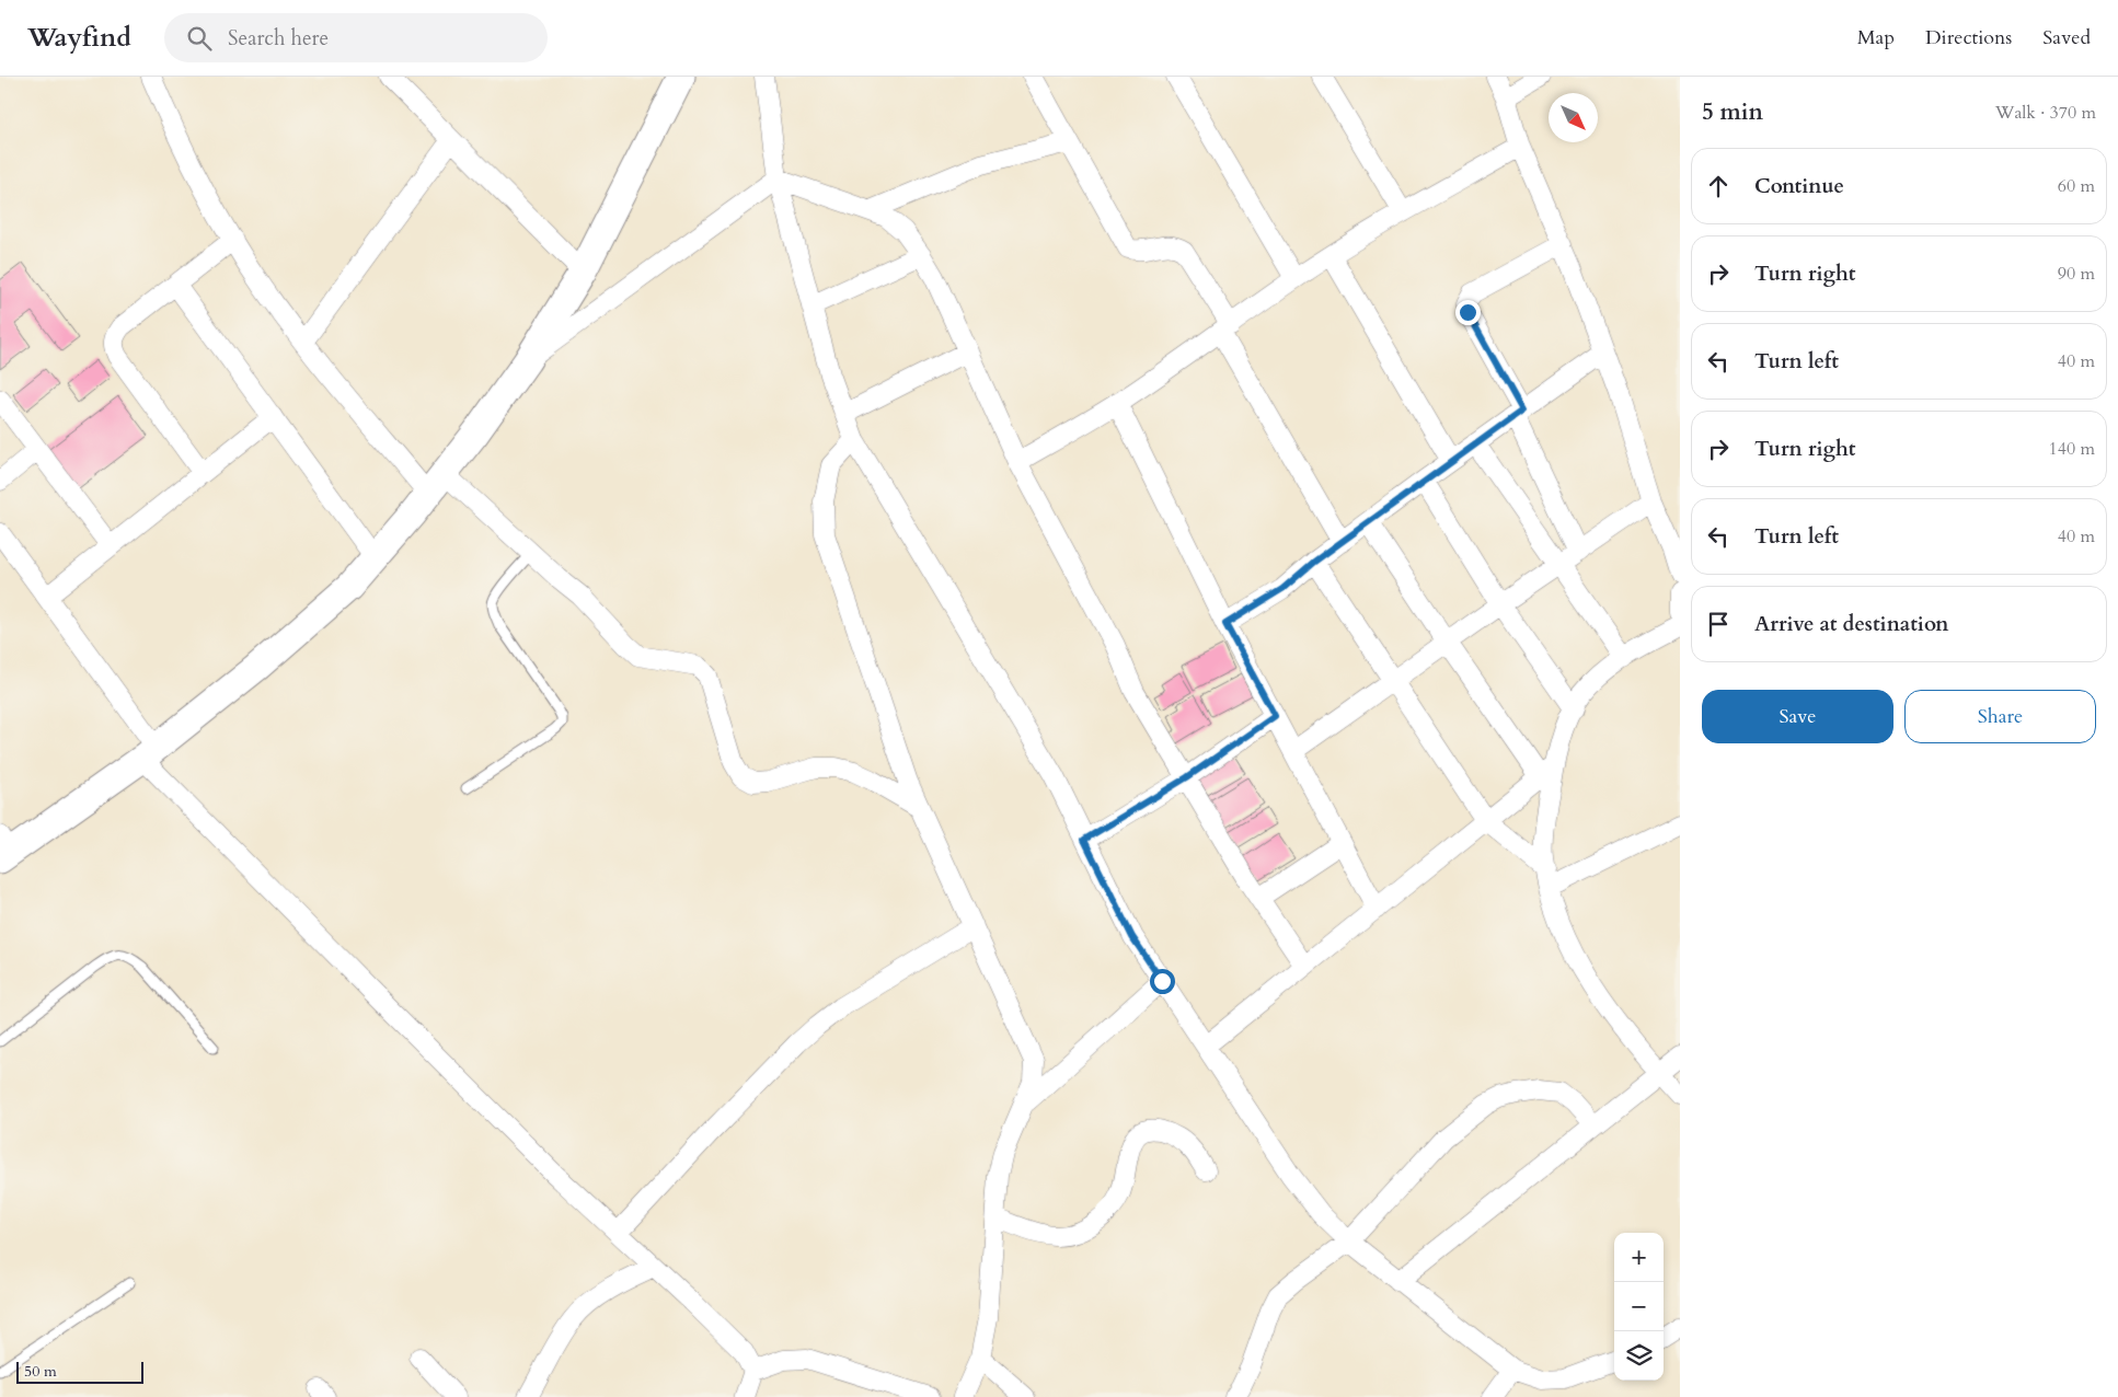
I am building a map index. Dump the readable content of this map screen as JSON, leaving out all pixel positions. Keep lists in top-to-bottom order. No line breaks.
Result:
{"scale_bar":"50 m","north":"bottom right","page":{"header":"Wayfind","search":"Search here","nav":["Map","Directions","Saved"],"heading":["5 min","Walk · 370 m"],"list":[["Continue","60 m"],["Turn right","90 m"],["Turn left","40 m"],["Turn right","140 m"],["Turn left","40 m"],"Arrive at destination"],"buttons":["Save","Share"],"map_buttons":["+","−"],"scale":"50 m"}}
